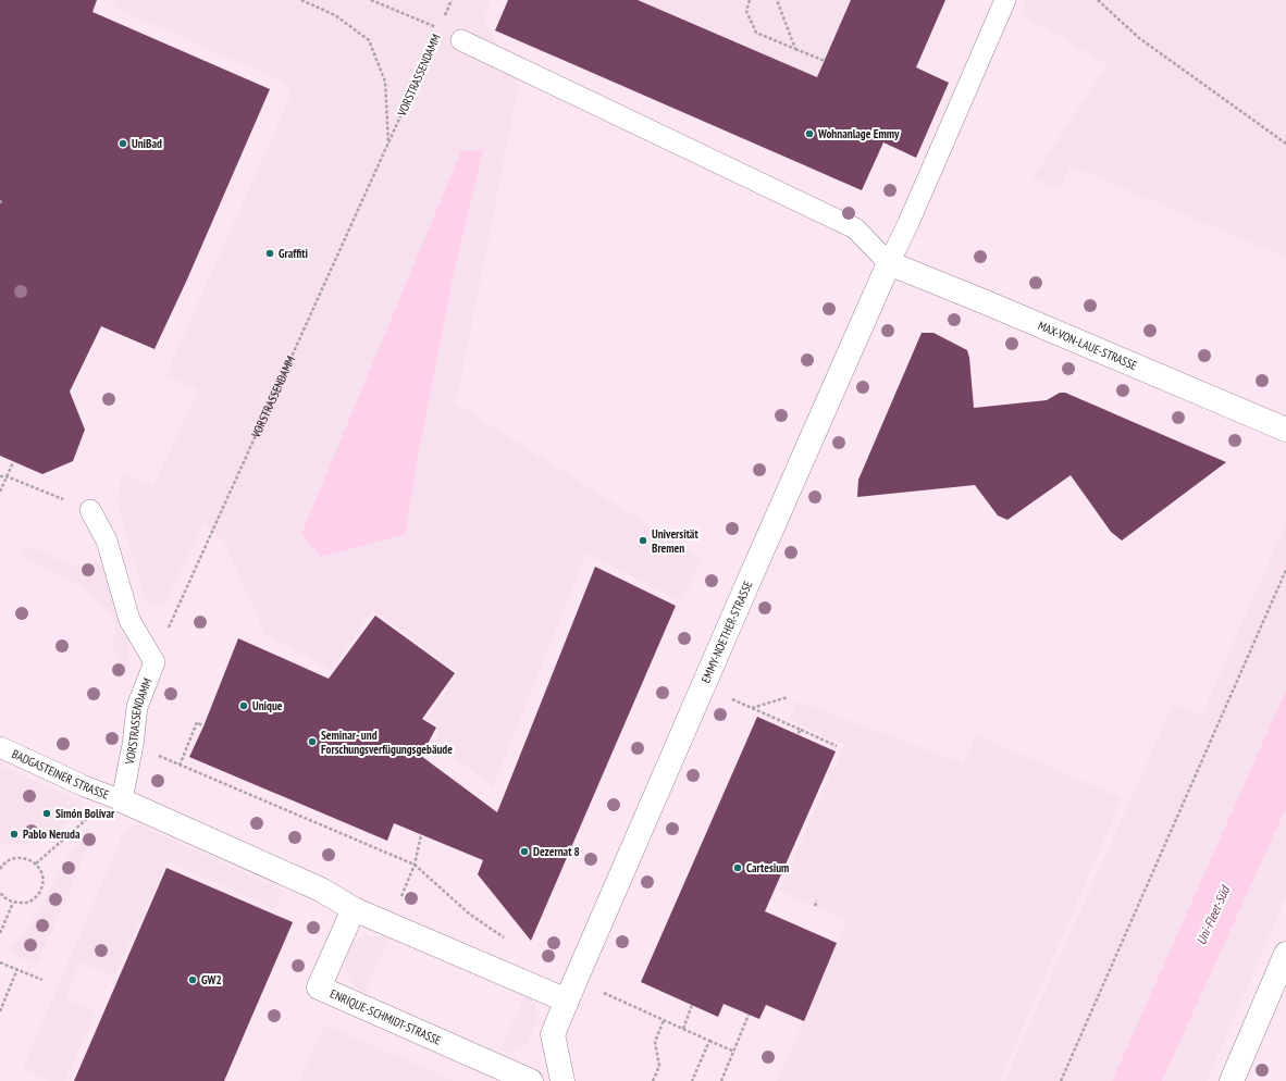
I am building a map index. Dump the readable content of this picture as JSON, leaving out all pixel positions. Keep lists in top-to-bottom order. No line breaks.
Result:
{"streets":{"street":["MAX-VON-LAUE-STRASSE","EMMY-NOETHER-STRASSE","ENRIQUE-SCHMIDT-STRASSE"],"lane":["VORSTRASSENDAMM","BADGASTEINER STRASSE"]},"crossings":[["VORSTRASSENDAMM","BADGASTEINER STRASSE"],["MAX-VON-LAUE-STRASSE","EMMY-NOETHER-STRASSE"]],"water":["Uni-Fleet-Süd"],"places":["Wohnanlage Emmy","UniBad","Graffiti","Universität Bremen","Unique","Seminar- und Forschungsverfügungsgebäude","Simón Bolívar","Pablo Neruda","Dezernat 8","Cartesium","GW2"]}
